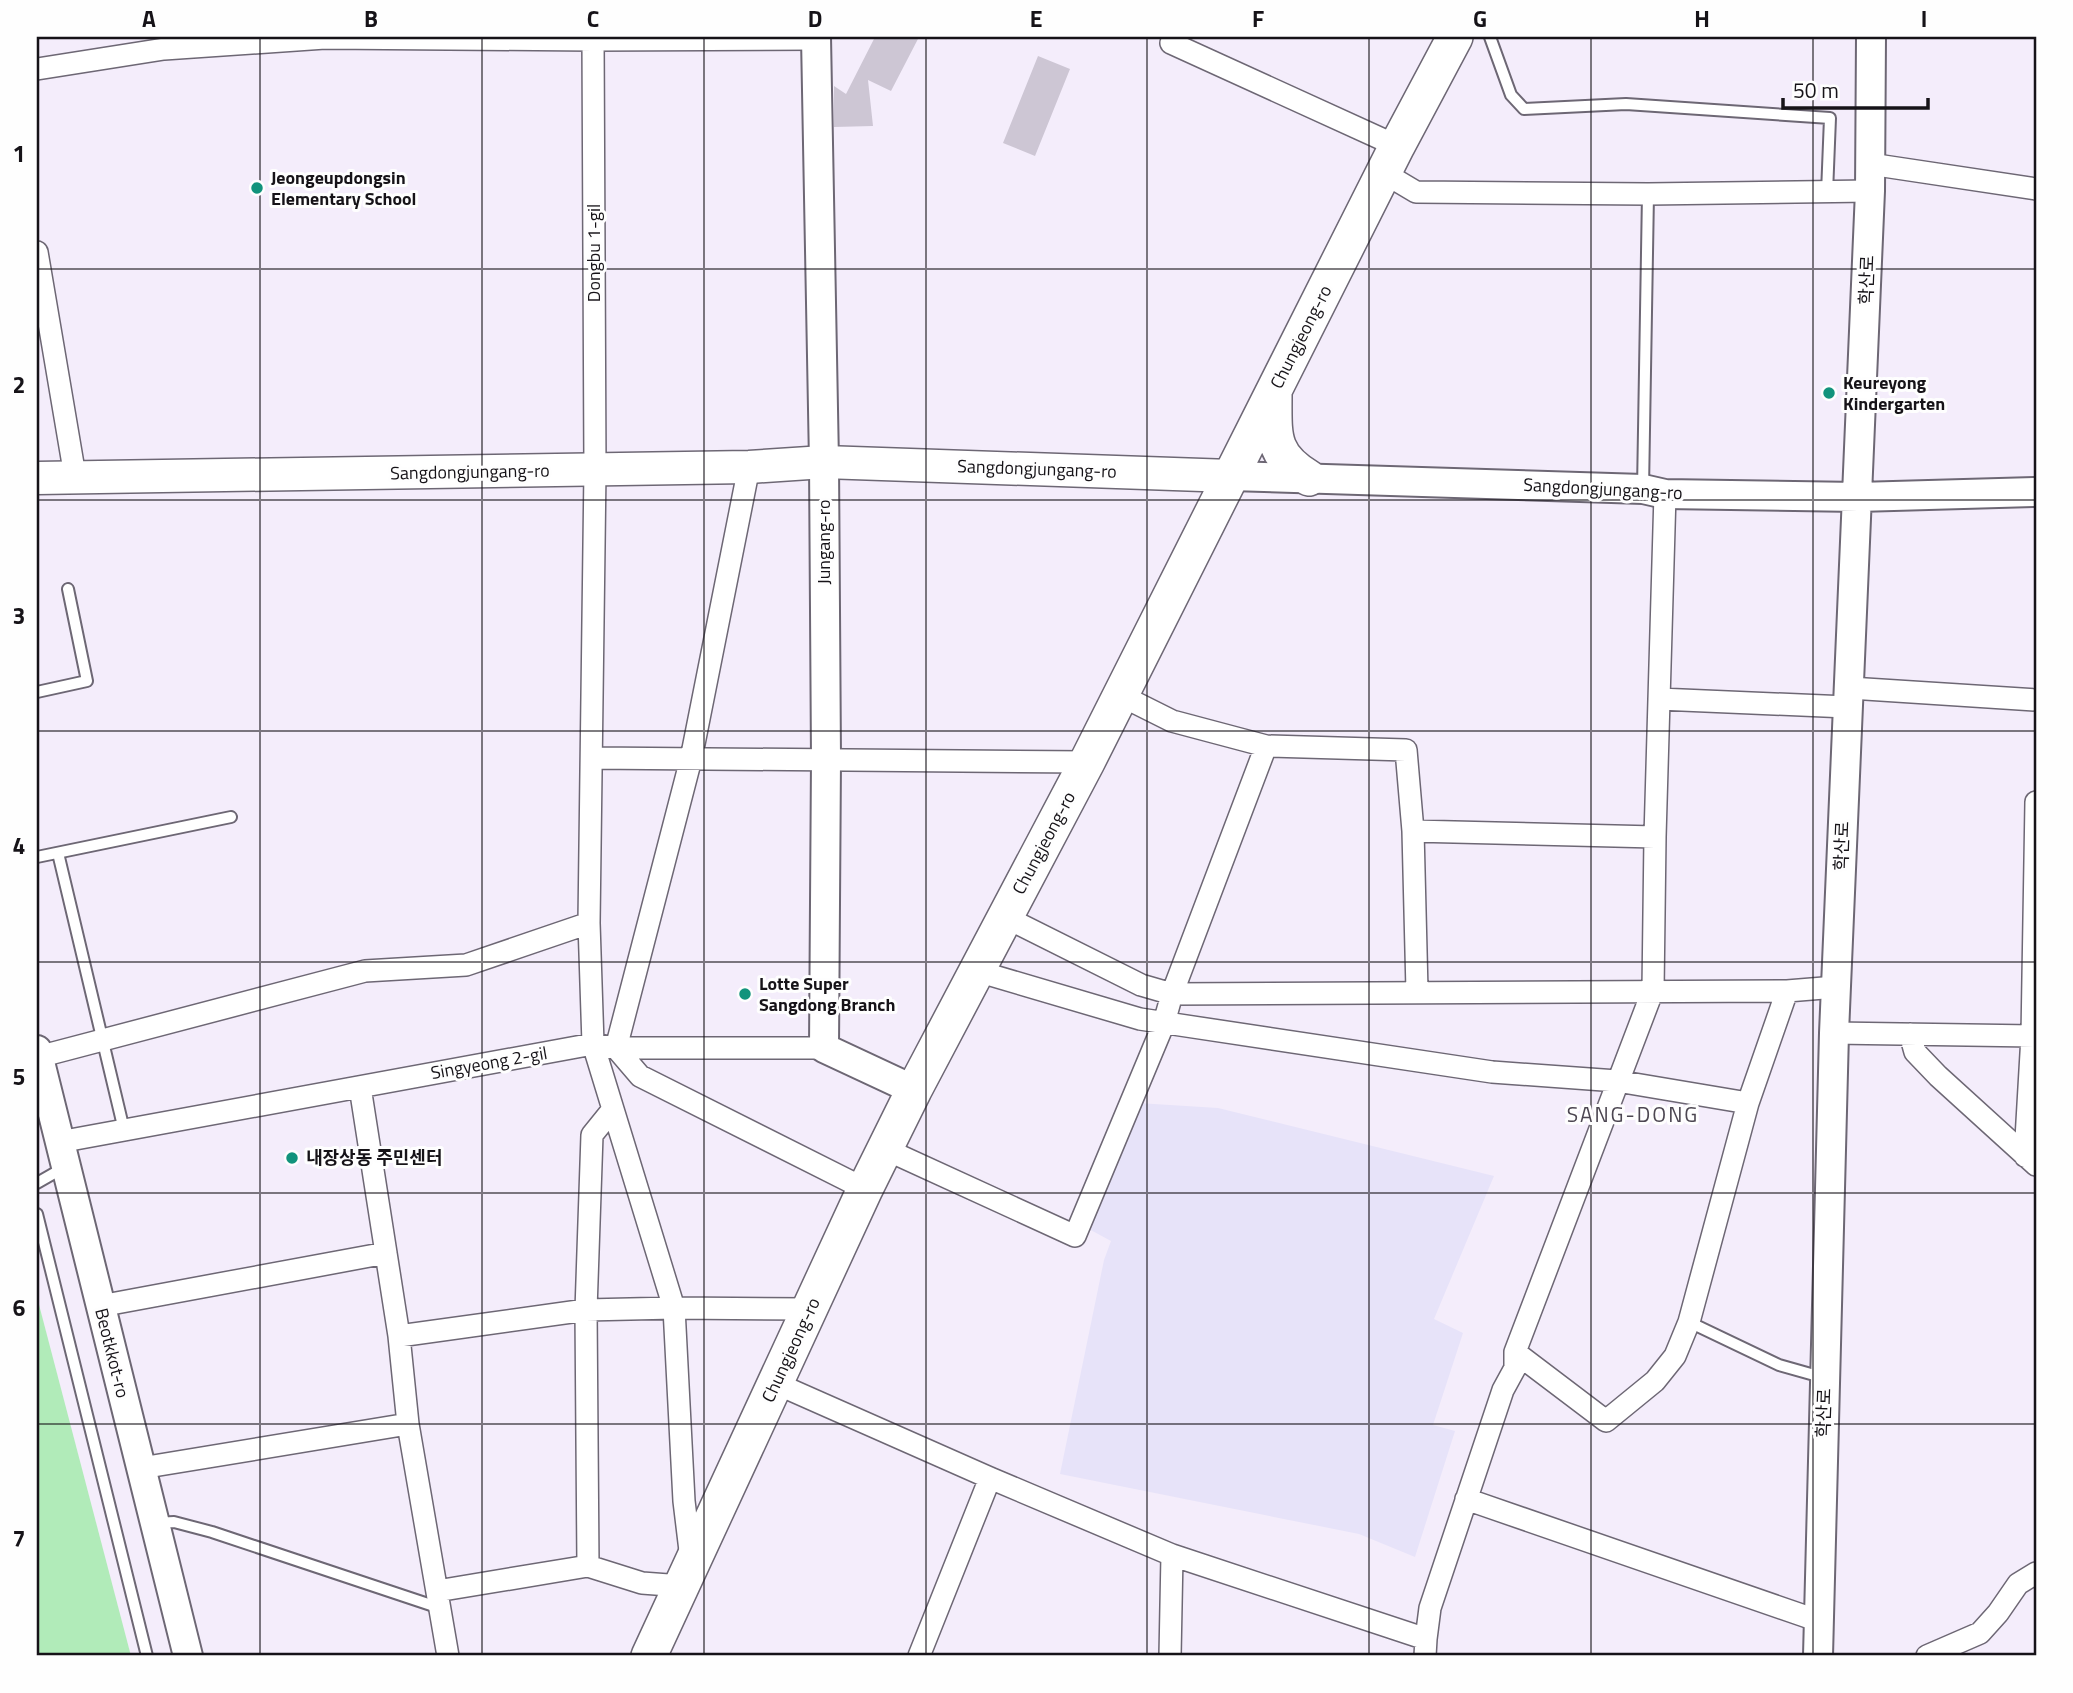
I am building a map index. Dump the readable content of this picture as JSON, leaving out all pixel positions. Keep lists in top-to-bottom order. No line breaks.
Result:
{"streets":{"main road":["Chungjeong-ro","Sangdongjungang-ro"],"street":["Dongbu 1-gil","학산로","Jungang-ro","Singyeong 2-gil","Beotkkot-ro"]},"crossings":[["Dongbu 1-gil","Chungjeong-ro"],["Dongbu 1-gil","Sangdongjungang-ro"],["Dongbu 1-gil","Singyeong 2-gil"],["학산로","Sangdongjungang-ro"],["Chungjeong-ro","Sangdongjungang-ro"],["Chungjeong-ro","Singyeong 2-gil"],["Sangdongjungang-ro","Jungang-ro"],["Jungang-ro","Singyeong 2-gil"],["Singyeong 2-gil","Beotkkot-ro"]],"districts":["SANG-DONG"],"places":["Jeongeupdongsin Elementary School","Keureyong Kindergarten","Lotte Super Sangdong Branch","내장상동 주민센터"],"scale_bar":"50 m","grid":{"columns":["A","B","C","D","E","F","G","H","I"],"rows":["1","2","3","4","5","6","7"]}}
